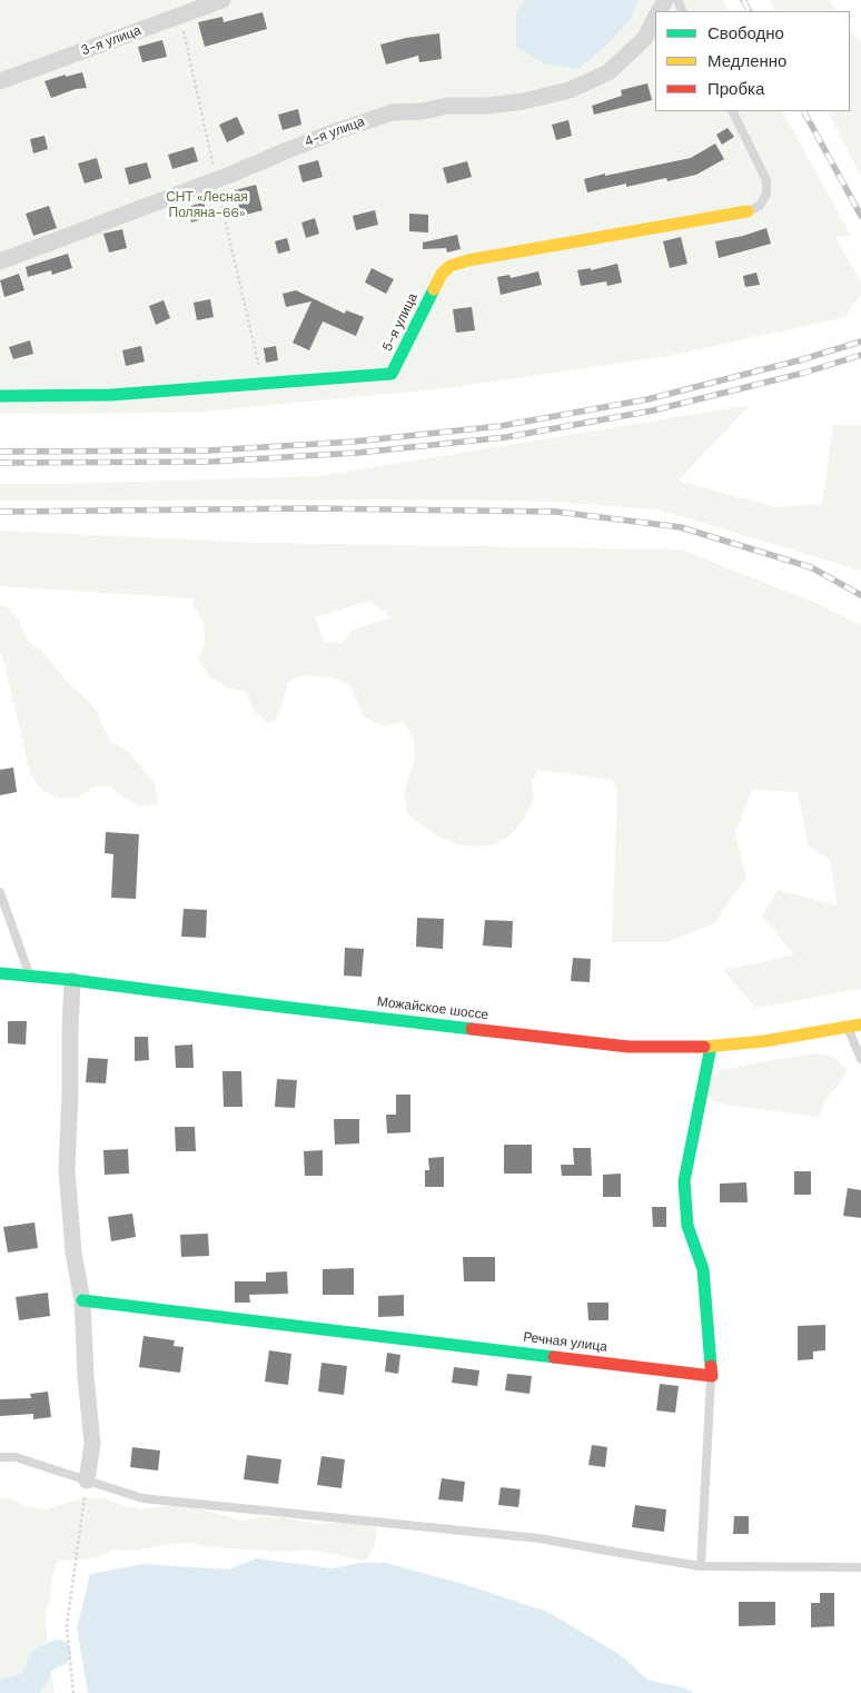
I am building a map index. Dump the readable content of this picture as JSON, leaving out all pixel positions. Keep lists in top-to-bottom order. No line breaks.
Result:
{"streets":{"street":["3-я улица","4-я улица","5-я улица","Можайское шоссе","Речная улица"]},"parks":["СНТ «Лесная Поляна-66»"],"legend":["Свободно","Медленно","Пробка"]}
